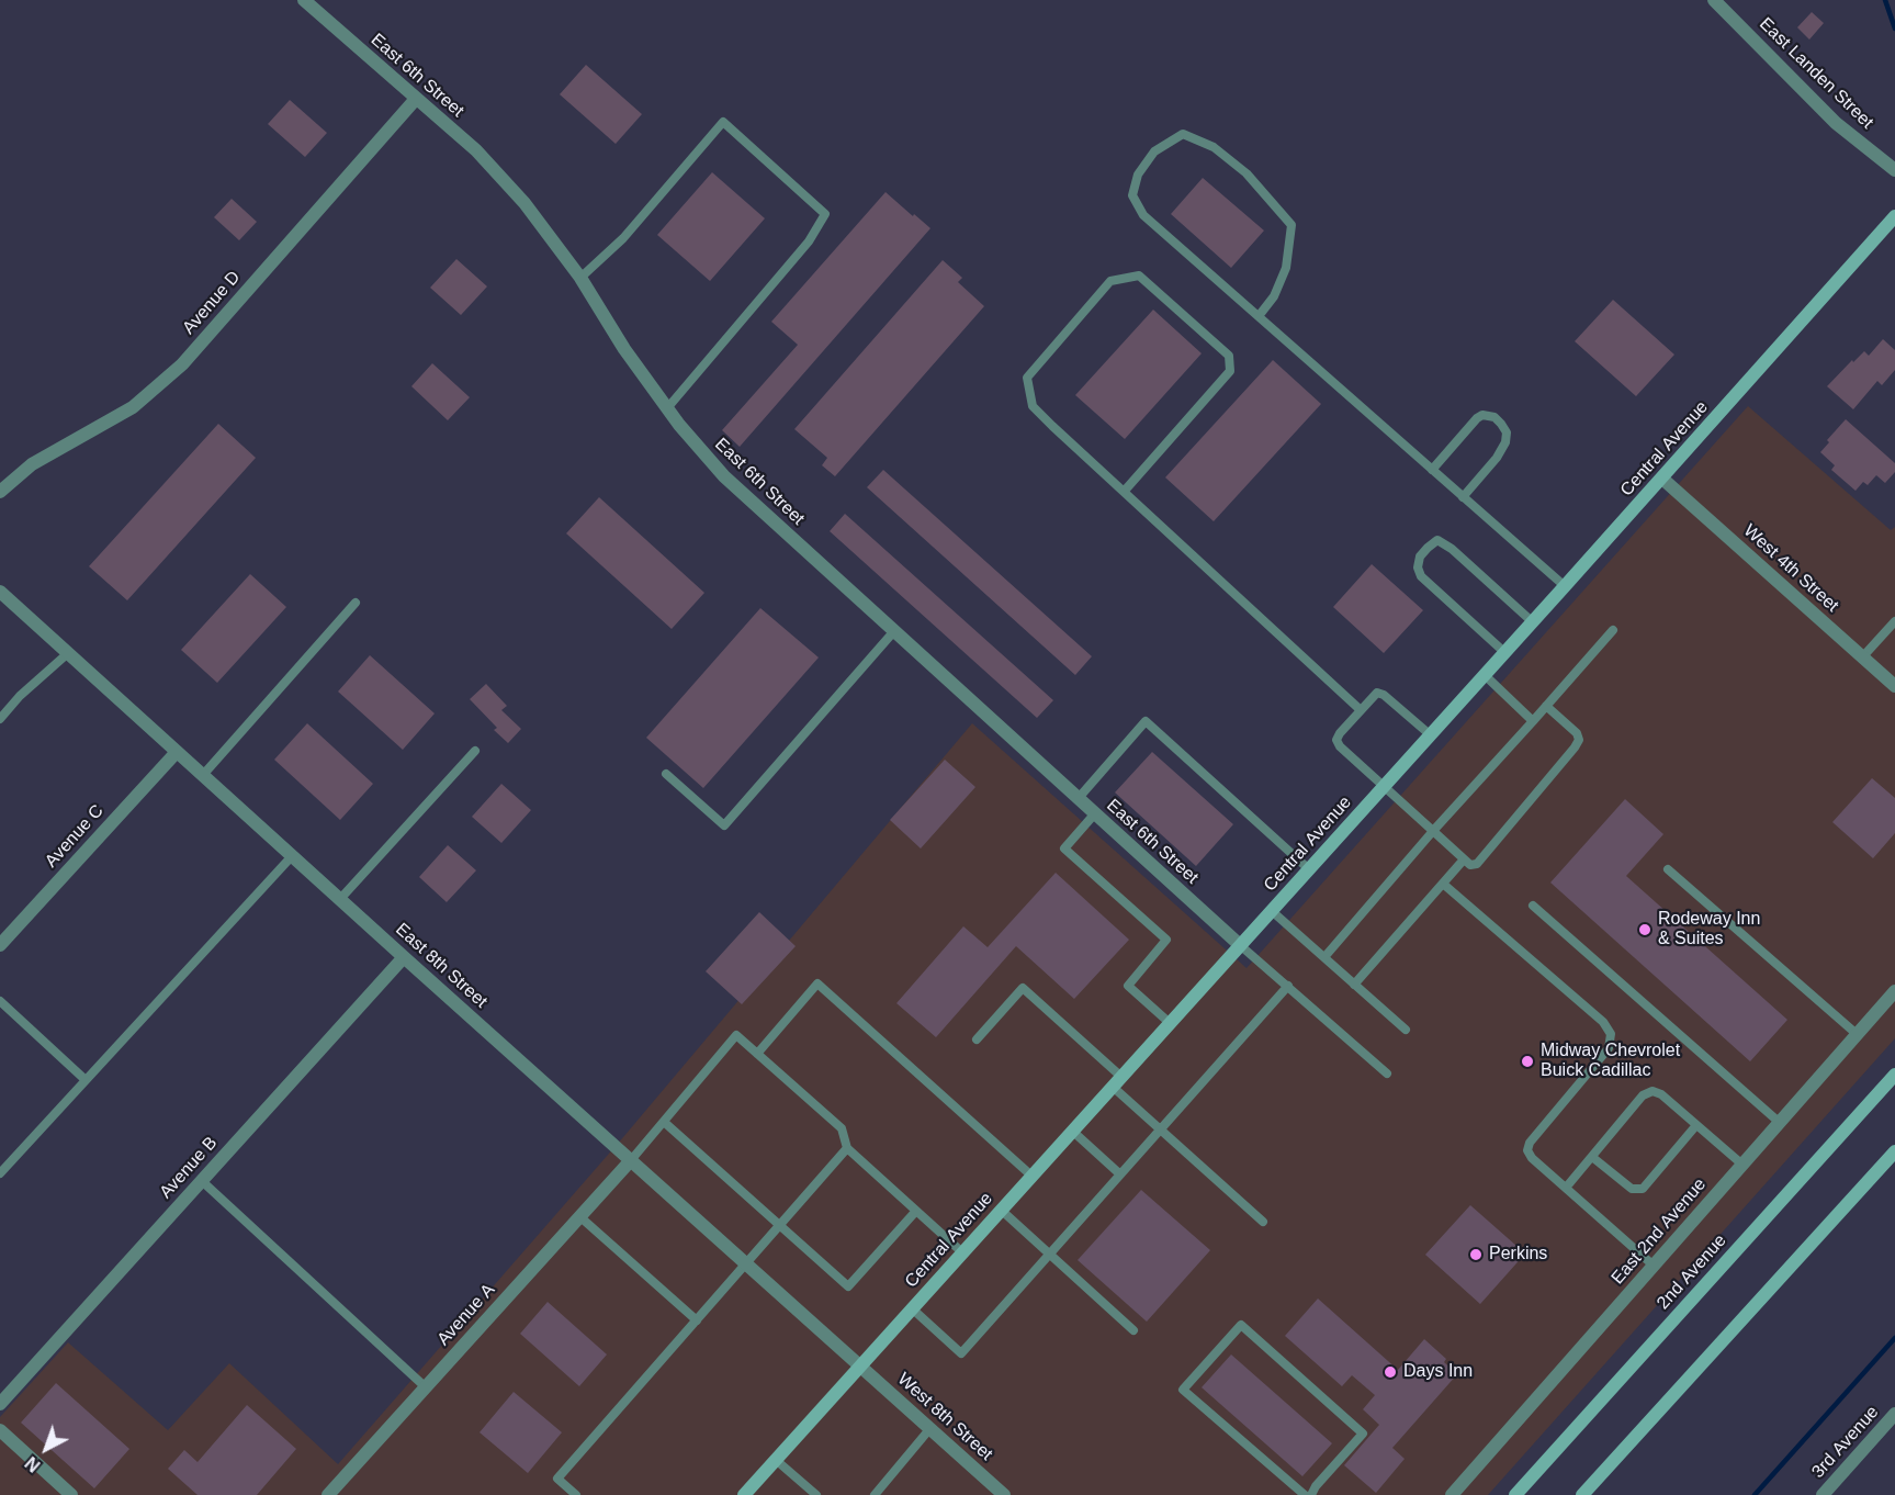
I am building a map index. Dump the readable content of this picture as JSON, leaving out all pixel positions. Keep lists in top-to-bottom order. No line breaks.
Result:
{"streets":{"street":["East Landen Street","East 6th Street","Avenue D","Central Avenue","West 4th Street","Avenue C","East 8th Street","Avenue B","East 2nd Avenue","2nd Avenue","Avenue A","West 8th Street","3rd Avenue"]},"crossings":[["East 6th Street","Avenue D"],["East 6th Street","Central Avenue"],["Central Avenue","West 4th Street"],["Central Avenue","East 8th Street"],["Central Avenue","West 8th Street"],["Avenue C","East 8th Street"],["East 8th Street","Avenue B"],["East 8th Street","Avenue A"],["East 8th Street","West 8th Street"]],"places":["Rodeway Inn & Suites","Midway Chevrolet Buick Cadillac","Perkins","Days Inn"],"north":"bottom left"}
